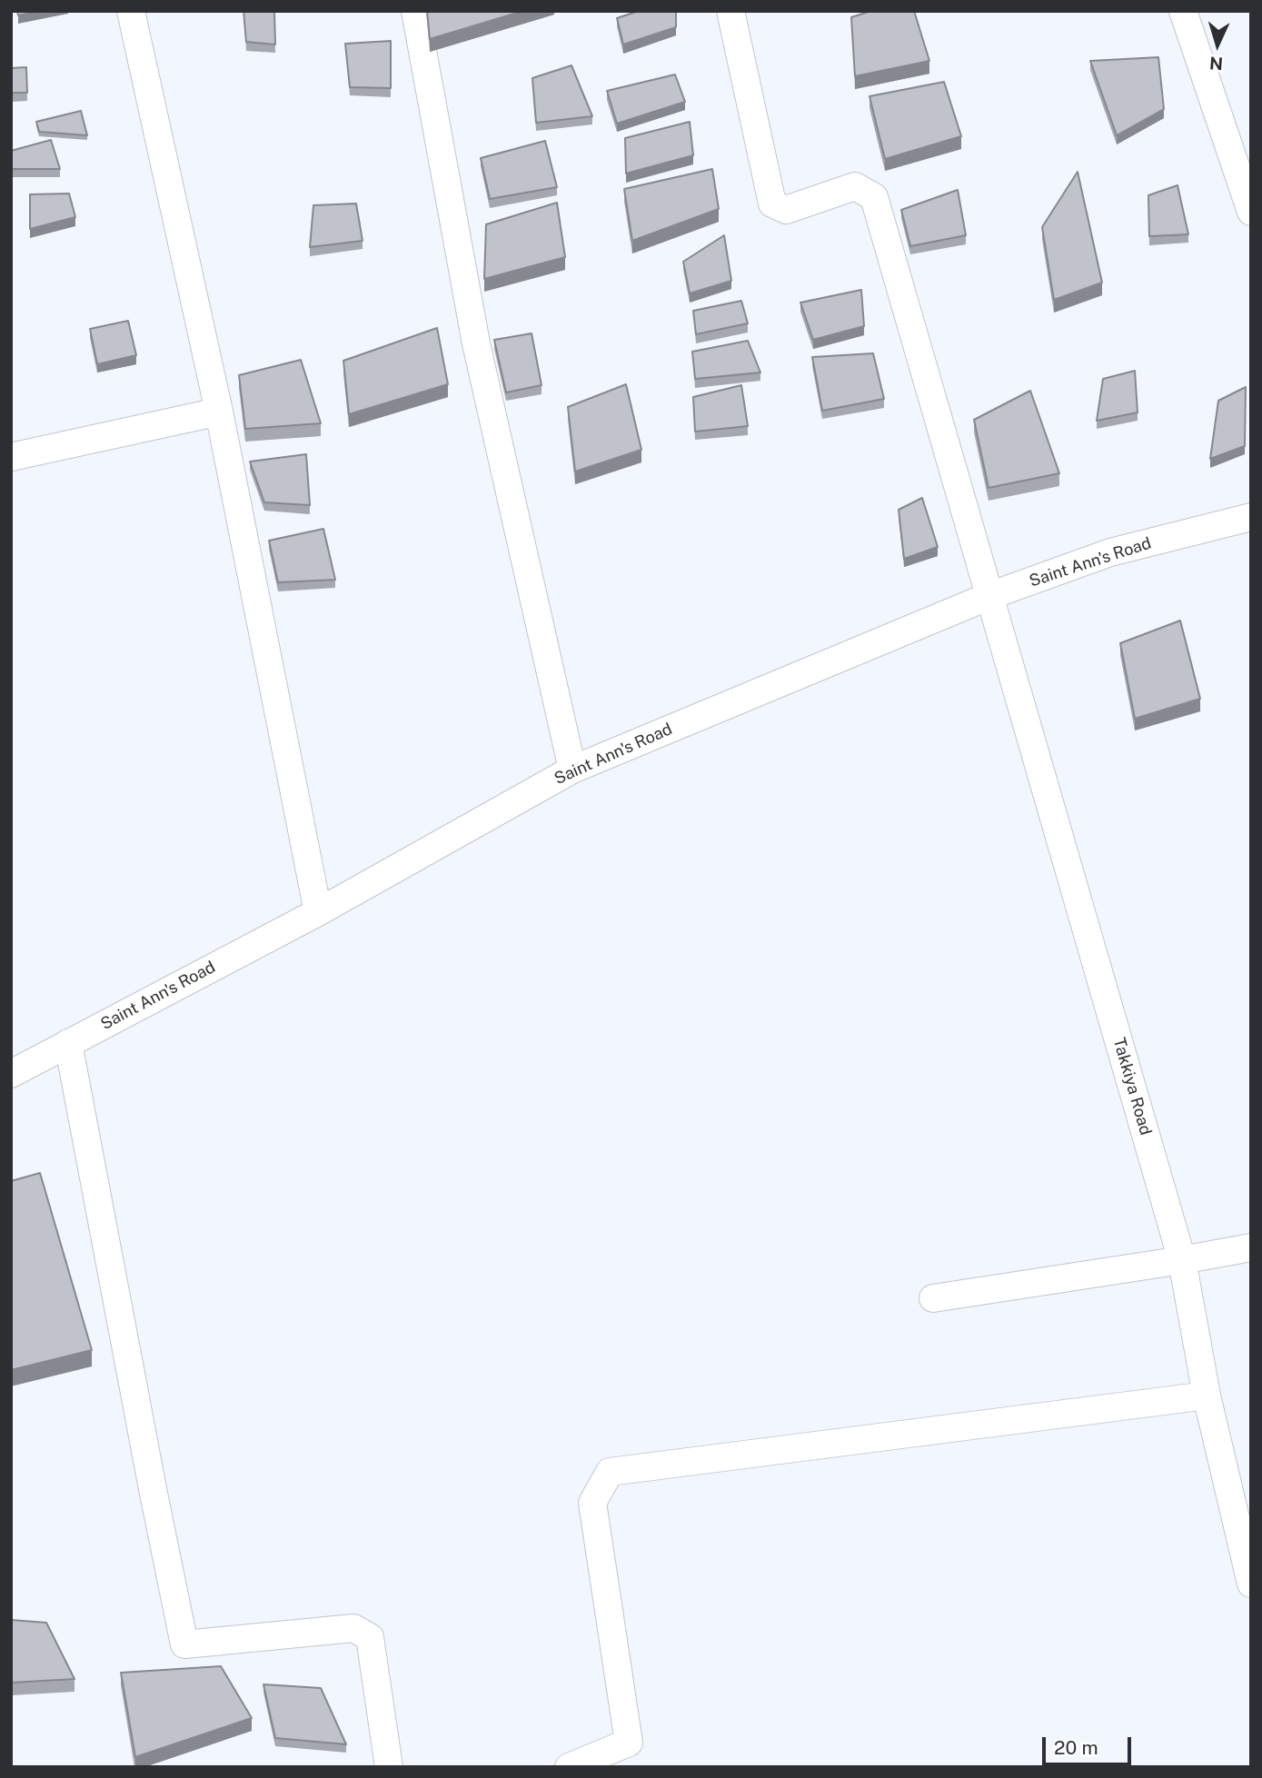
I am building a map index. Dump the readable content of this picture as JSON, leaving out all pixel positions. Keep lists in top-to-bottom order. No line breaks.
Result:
{"streets":{"street":["Saint Ann's Road","Takkiya Road"]},"crossings":[["Saint Ann's Road","Takkiya Road"]],"scale_bar":"20 m","north":"bottom"}
